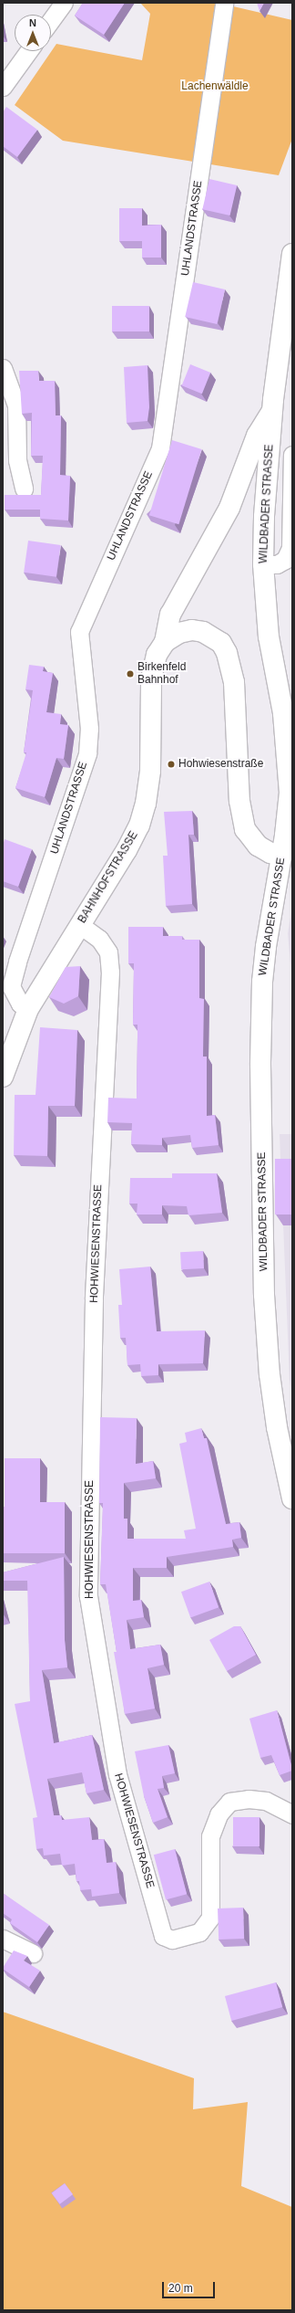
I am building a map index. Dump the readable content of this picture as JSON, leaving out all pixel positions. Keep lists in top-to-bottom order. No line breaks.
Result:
{"streets":{"main road":["WILDBADER STRASSE","BAHNHOFSTRASSE"],"street":["UHLANDSTRASSE","HOHWIESENSTRASSE"]},"crossings":[["UHLANDSTRASSE","BAHNHOFSTRASSE"],["BAHNHOFSTRASSE","HOHWIESENSTRASSE"]],"parks":["Lachenwäldle"],"places":["Birkenfeld Bahnhof","Hohwiesenstraße"],"scale_bar":"20 m","north":"top"}
